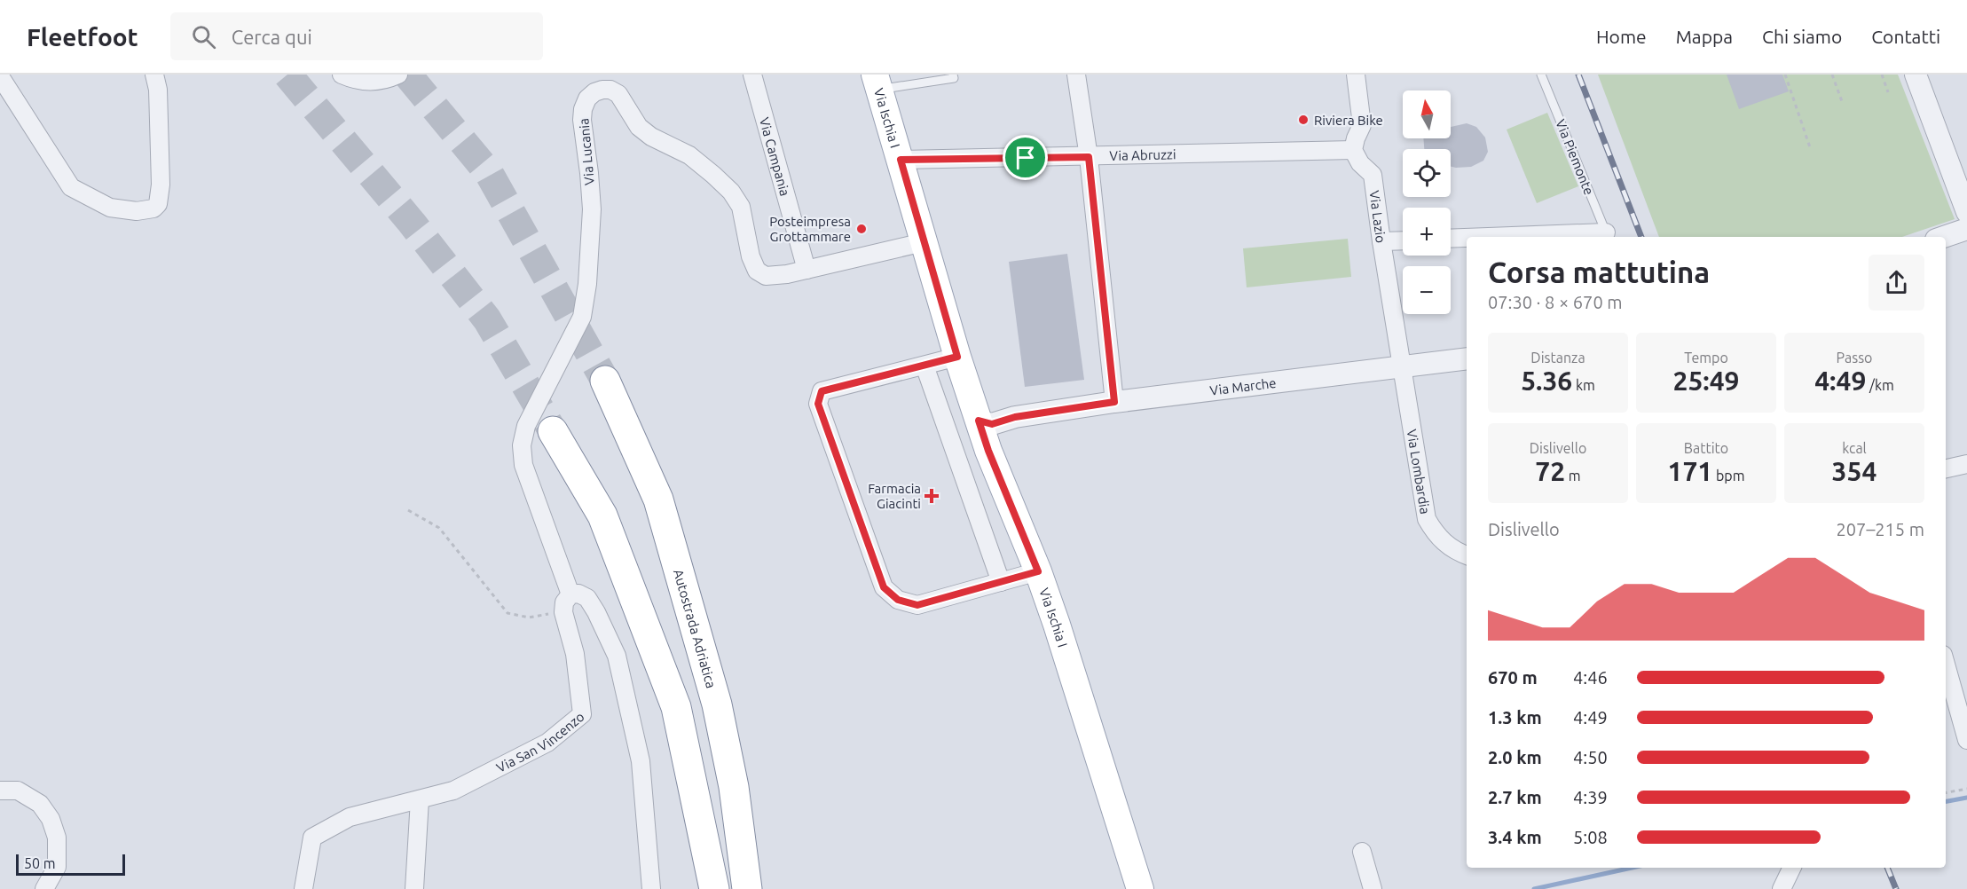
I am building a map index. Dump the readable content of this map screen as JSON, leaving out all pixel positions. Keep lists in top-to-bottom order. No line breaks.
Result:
{"streets":{"highway":["Autostrada Adriatica"],"main road":["Via Ischia I"],"street":["Via Lucania","Via Abruzzi","Via Campania","Via Lazio","Via Marche","Via Lombardia","Via San Vincenzo"],"lane":["Via Piemonte"]},"crossings":[["Via Ischia I","Via Lucania"],["Via Ischia I","Via Abruzzi"],["Via Ischia I","Via Marche"],["Via Lucania","Via Campania"],["Via Abruzzi","Via Lazio"],["Via Lazio","Via Marche"],["Via Lazio","Via Lombardia"],["Via Marche","Via Lombardia"]],"places":{"other":["Riviera Bike","Posteimpresa Grottammare"],"health":["Farmacia Giacinti"]},"scale_bar":"50 m","north":"top","page":{"header":"Fleetfoot","search":"Cerca qui","nav":["Home","Mappa","Chi siamo","Contatti"],"map_buttons":["+","−"],"heading":["Corsa mattutina","07:30 · 8 × 670 m"],"stats":[["Distanza","5.36 km"],["Tempo","25:49"],["Passo","4:49 /km"],["Dislivello","72 m"],["Battito","171 bpm"],["kcal","354"]],"chart":["Dislivello","207–215 m"],"list":[{"name":"670 m","note":"4:46"},{"name":"1.3 km","note":"4:49"},{"name":"2.0 km","note":"4:50"},{"name":"2.7 km","note":"4:39"},{"name":"3.4 km","note":"5:08"}],"scale":"50 m"}}
